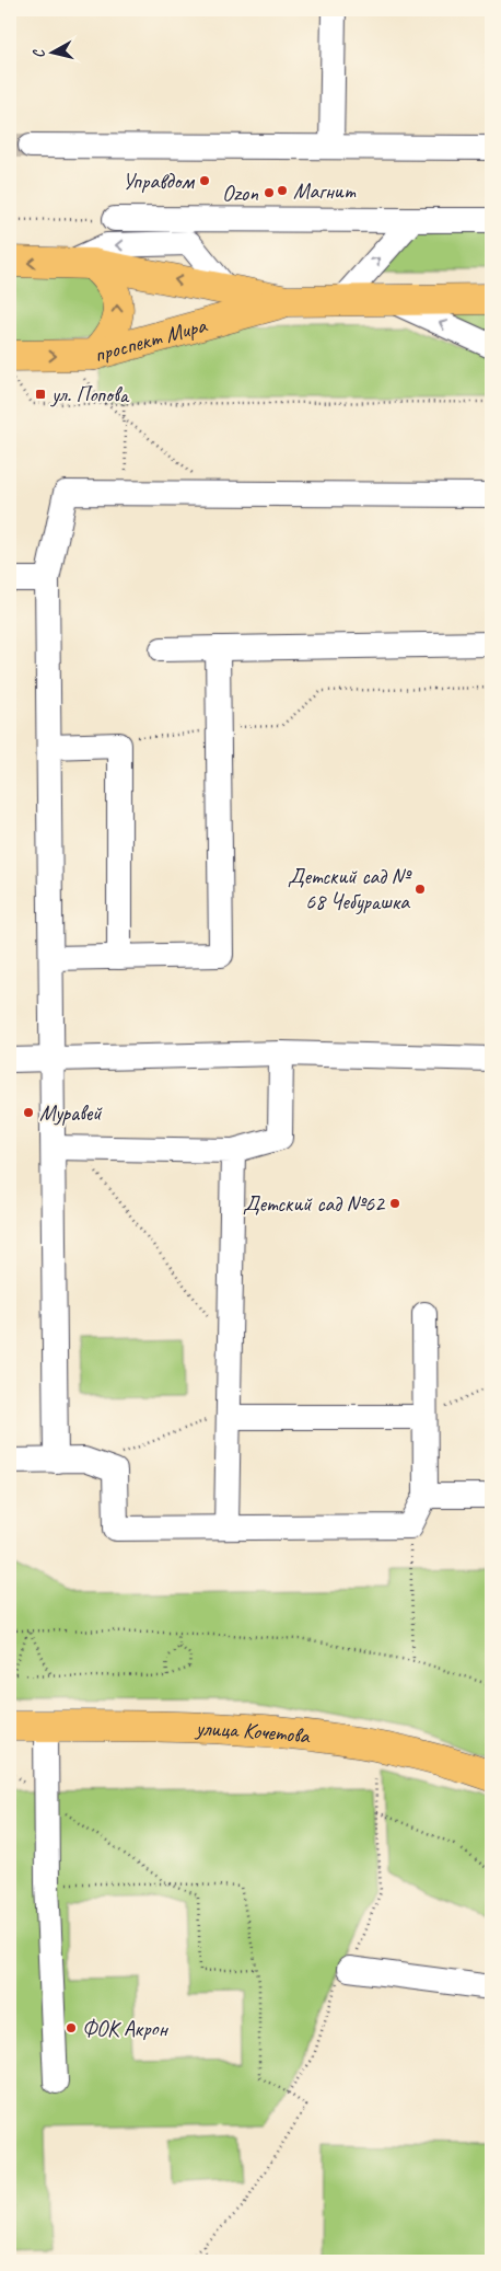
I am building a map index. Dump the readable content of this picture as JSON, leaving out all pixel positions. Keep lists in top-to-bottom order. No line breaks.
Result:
{"streets":{"main road":["проспект Мира","улица Кочетова"]},"places":{"other":["Управдом","Магнит","Ozon","Детский сад № 68 Чебурашка","Муравей","Детский сад №62","ФОК Акрон"],"transit":["ул. Попова"]},"north":"left"}
